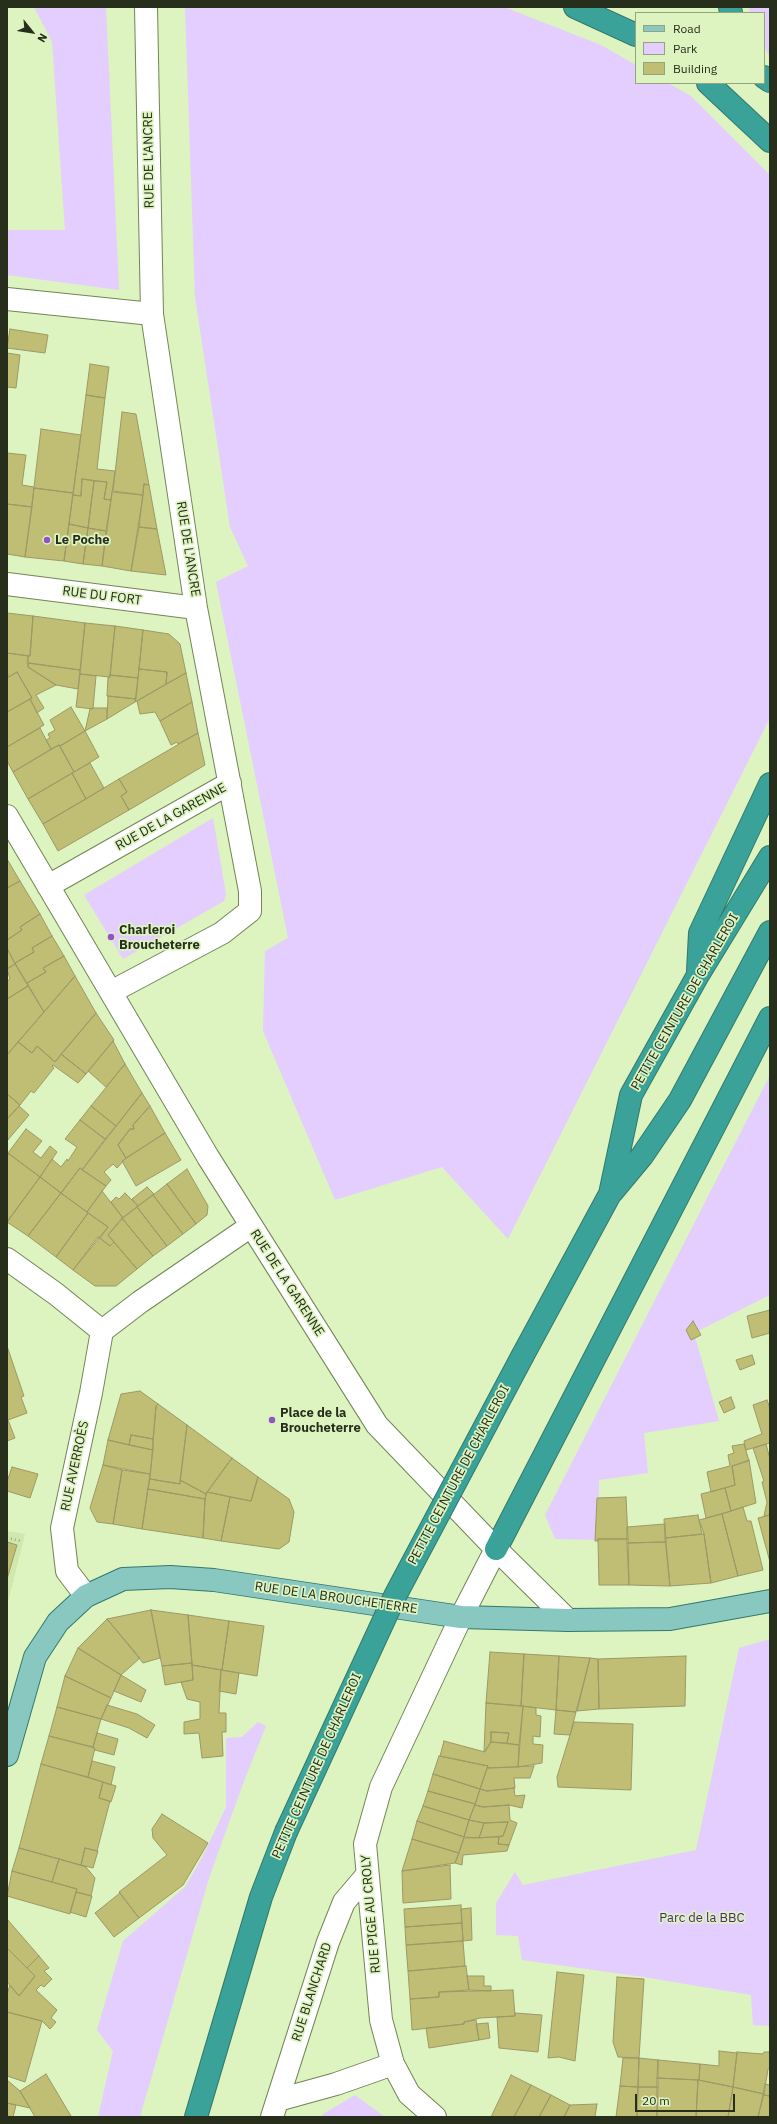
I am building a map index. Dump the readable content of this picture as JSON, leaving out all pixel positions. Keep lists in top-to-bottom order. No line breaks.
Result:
{"streets":{"highway":["PETITE CEINTURE DE CHARLEROI"],"main road":["RUE DE LA BROUCHETERRE"],"street":["RUE DE L'ANCRE","RUE DU FORT","RUE DE LA GARENNE","RUE AVERROÈS","RUE PIGE AU CROLY","RUE BLANCHARD"]},"crossings":[["RUE DE L'ANCRE","RUE DU FORT"],["RUE DE L'ANCRE","RUE DE LA GARENNE"],["RUE DE LA GARENNE","RUE DE LA BROUCHETERRE"],["RUE DE LA GARENNE","RUE PIGE AU CROLY"],["RUE AVERROÈS","RUE DE LA BROUCHETERRE"],["RUE DE LA BROUCHETERRE","RUE PIGE AU CROLY"],["RUE PIGE AU CROLY","RUE BLANCHARD"]],"parks":["Parc de la BBC"],"places":["Le Poche","Charleroi Broucheterre","Place de la Broucheterre"],"legend":["Road","Park","Building"],"scale_bar":"20 m","north":"bottom right"}
